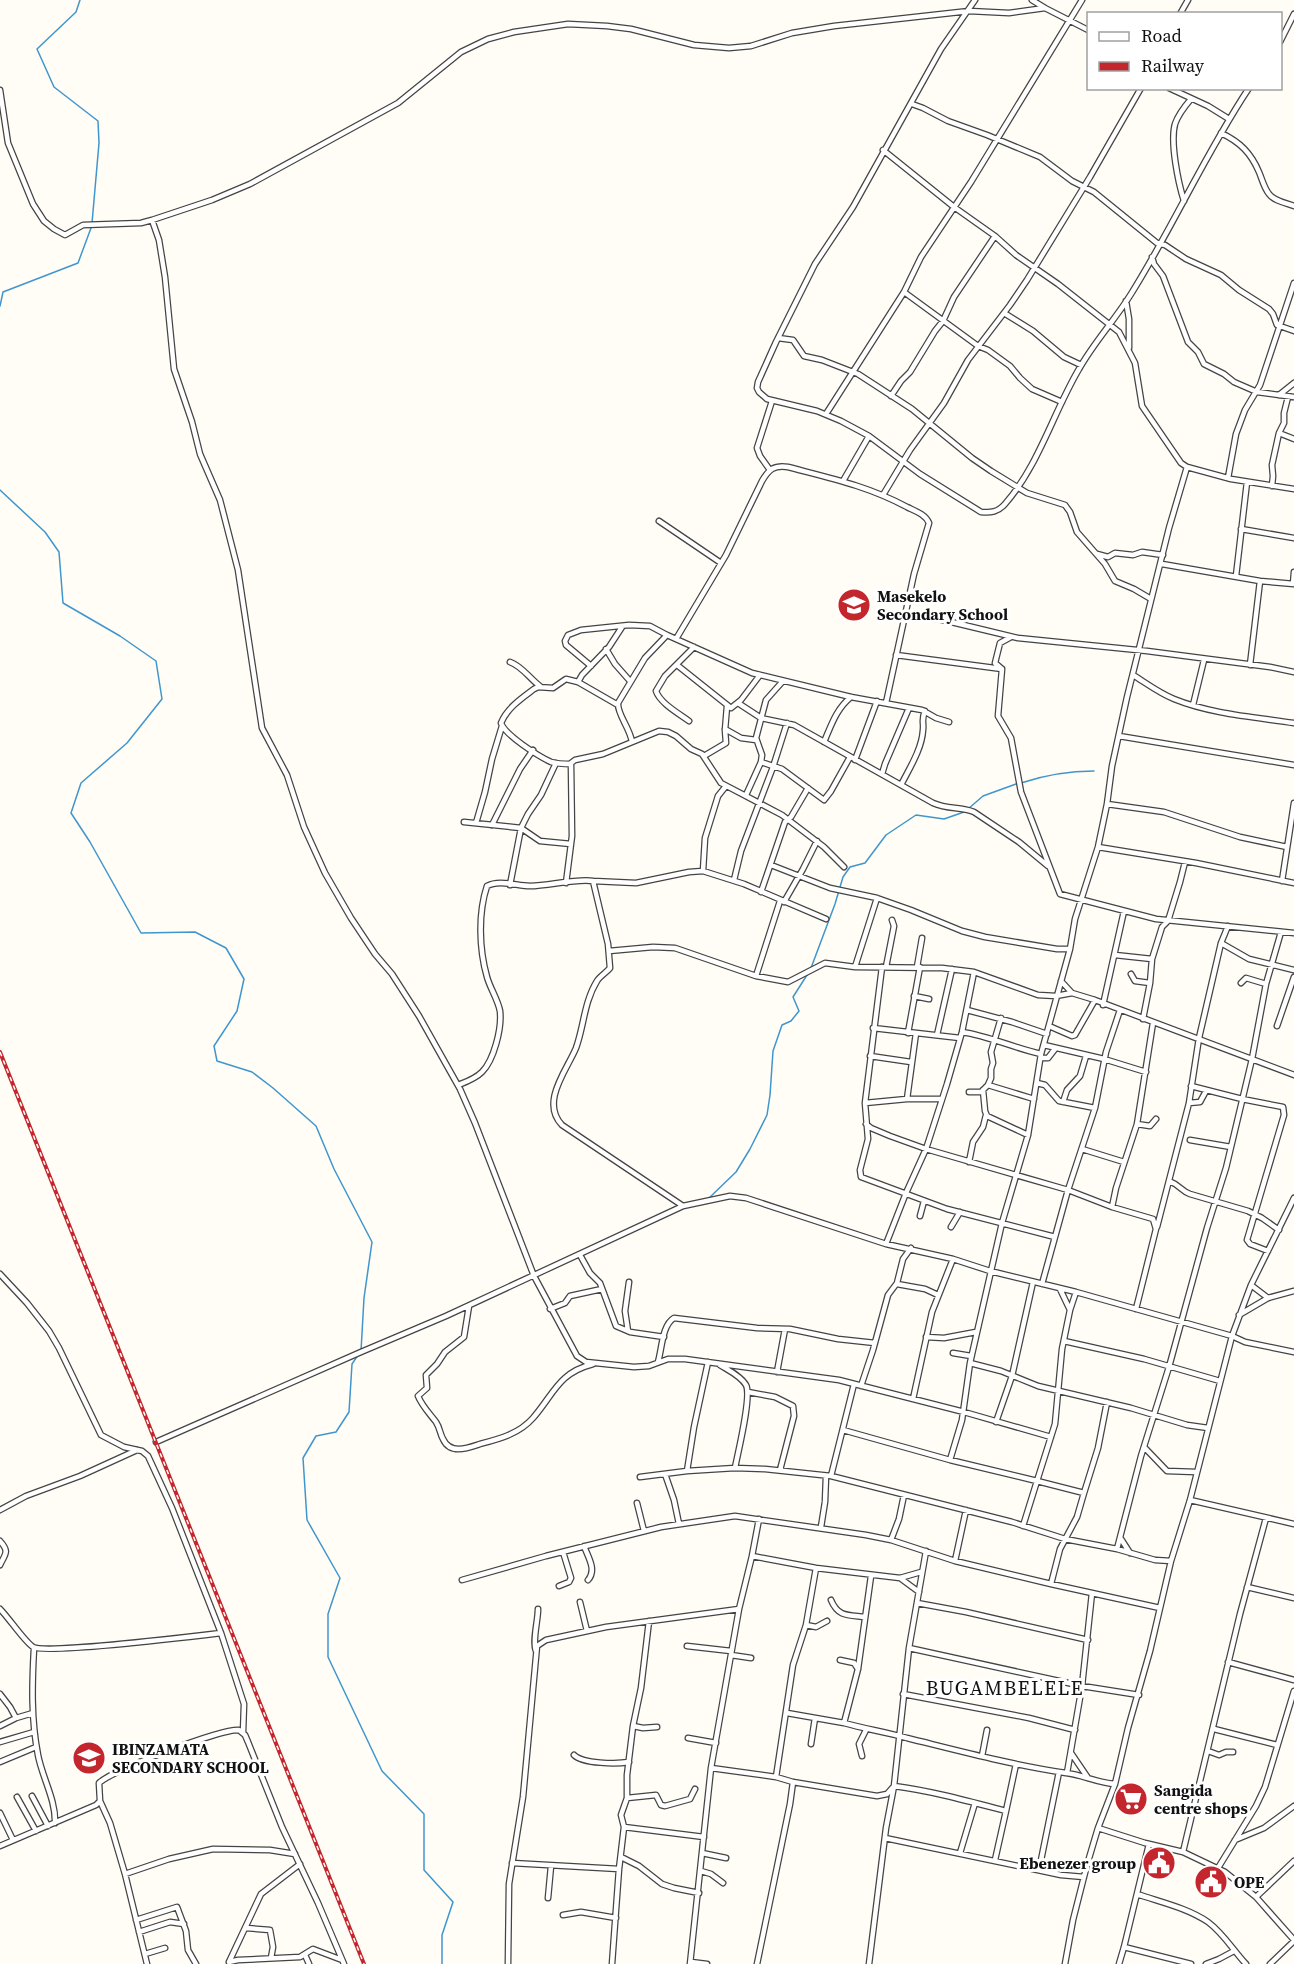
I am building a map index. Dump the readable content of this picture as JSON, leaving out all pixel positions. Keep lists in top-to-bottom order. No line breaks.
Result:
{"districts":["BUGAMBELELE"],"places":{"school or university":["Masekelo Secondary School","IBINZAMATA SECONDARY SCHOOL"],"supermarket":["Sangida centre shops"],"public building":["Ebenezer group","OPE"]},"legend":["Road","Railway"]}
